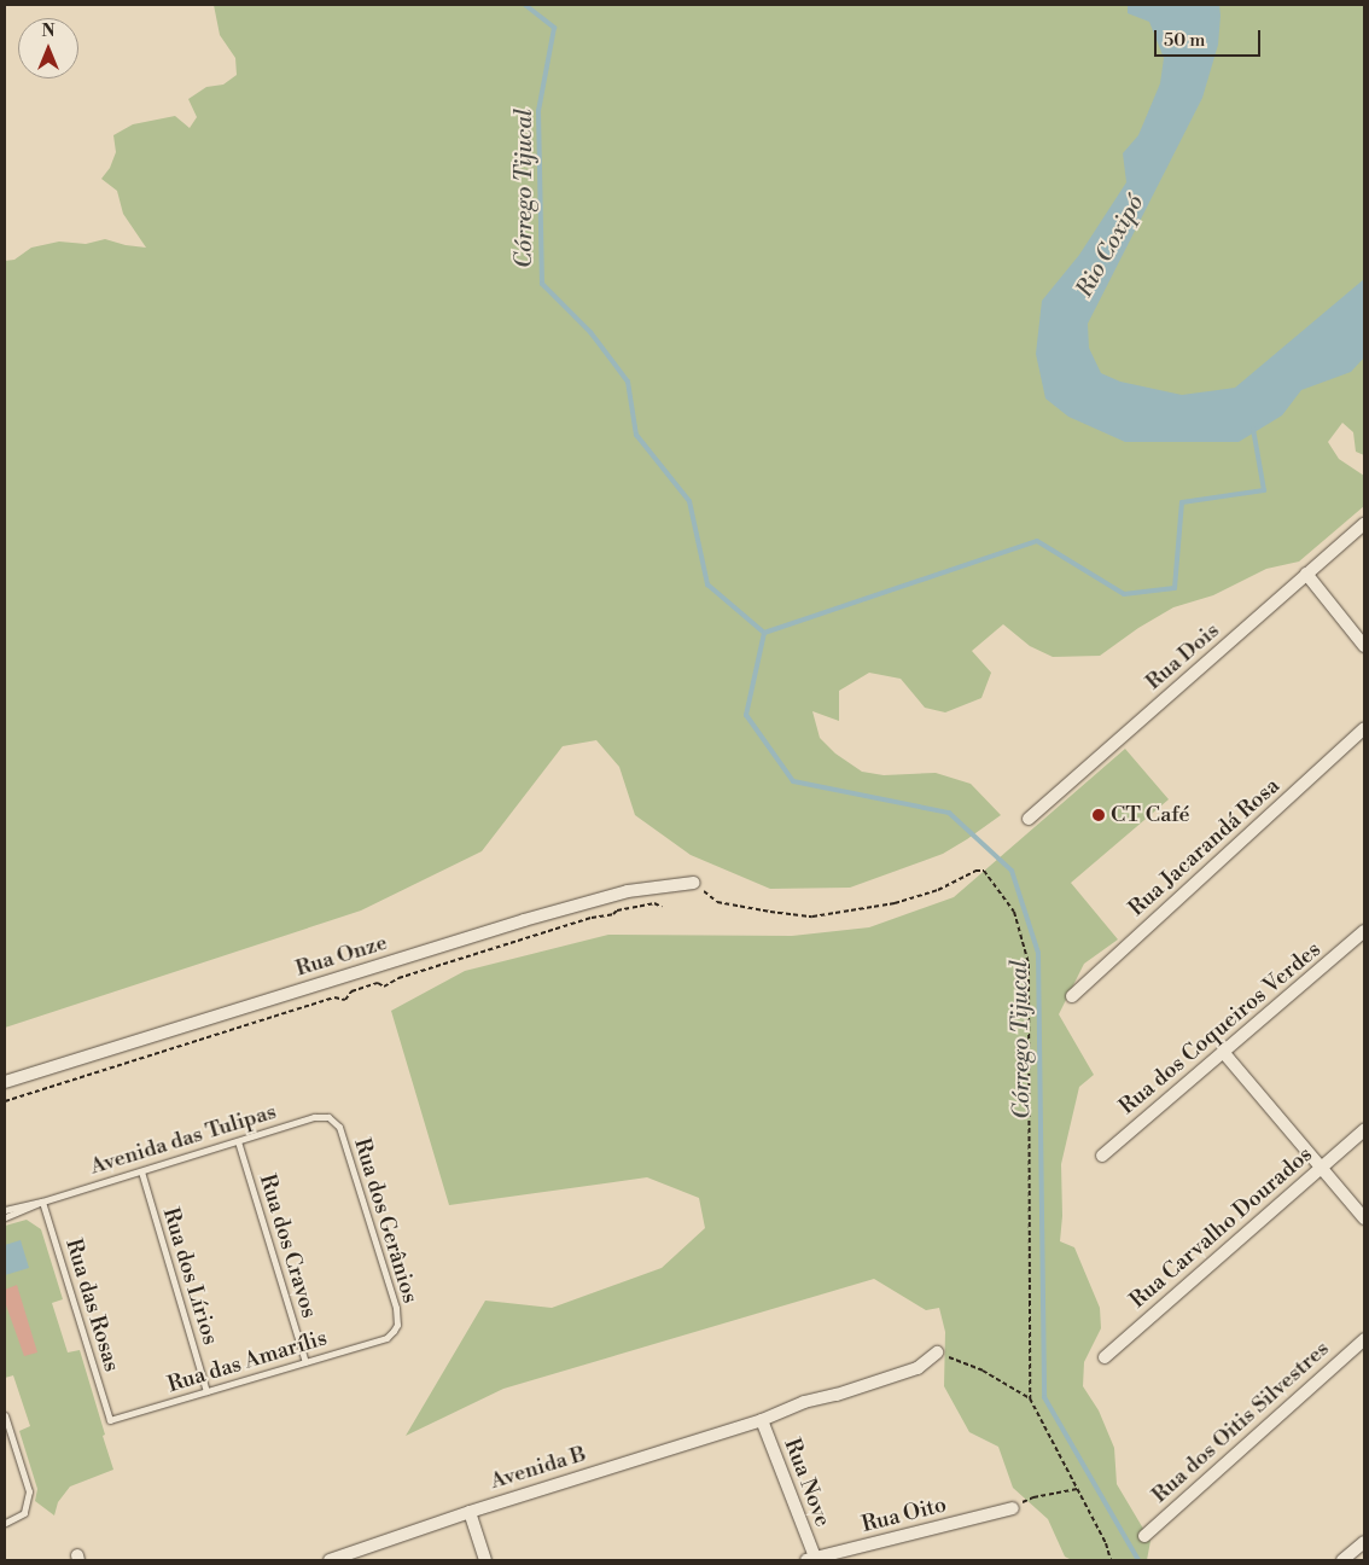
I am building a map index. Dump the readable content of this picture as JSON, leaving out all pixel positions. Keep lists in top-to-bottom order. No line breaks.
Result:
{"streets":{"street":["Rua Dois","Rua Jacarandá Rosa","Rua Onze","Rua dos Coqueiros Verdes","Rua Carvalho Dourados","Rua dos Oitis Silvestres","Avenida B","Rua Nove","Rua Oito"],"lane":["Avenida das Tulipas","Rua dos Gerânios","Rua dos Cravos","Rua dos Lírios","Rua das Rosas","Rua das Amarílis"]},"crossings":[["Avenida das Tulipas","Rua dos Gerânios"],["Avenida das Tulipas","Rua dos Cravos"],["Avenida das Tulipas","Rua dos Lírios"],["Avenida das Tulipas","Rua das Rosas"],["Rua dos Gerânios","Rua das Amarílis"],["Rua dos Cravos","Rua das Amarílis"],["Rua dos Lírios","Rua das Amarílis"],["Rua das Rosas","Rua das Amarílis"],["Avenida B","Rua Nove"],["Rua Nove","Rua Oito"]],"water":["Córrego Tijucal","Rio Coxipó"],"places":["CT Café"],"scale_bar":"50 m","north":"top"}
